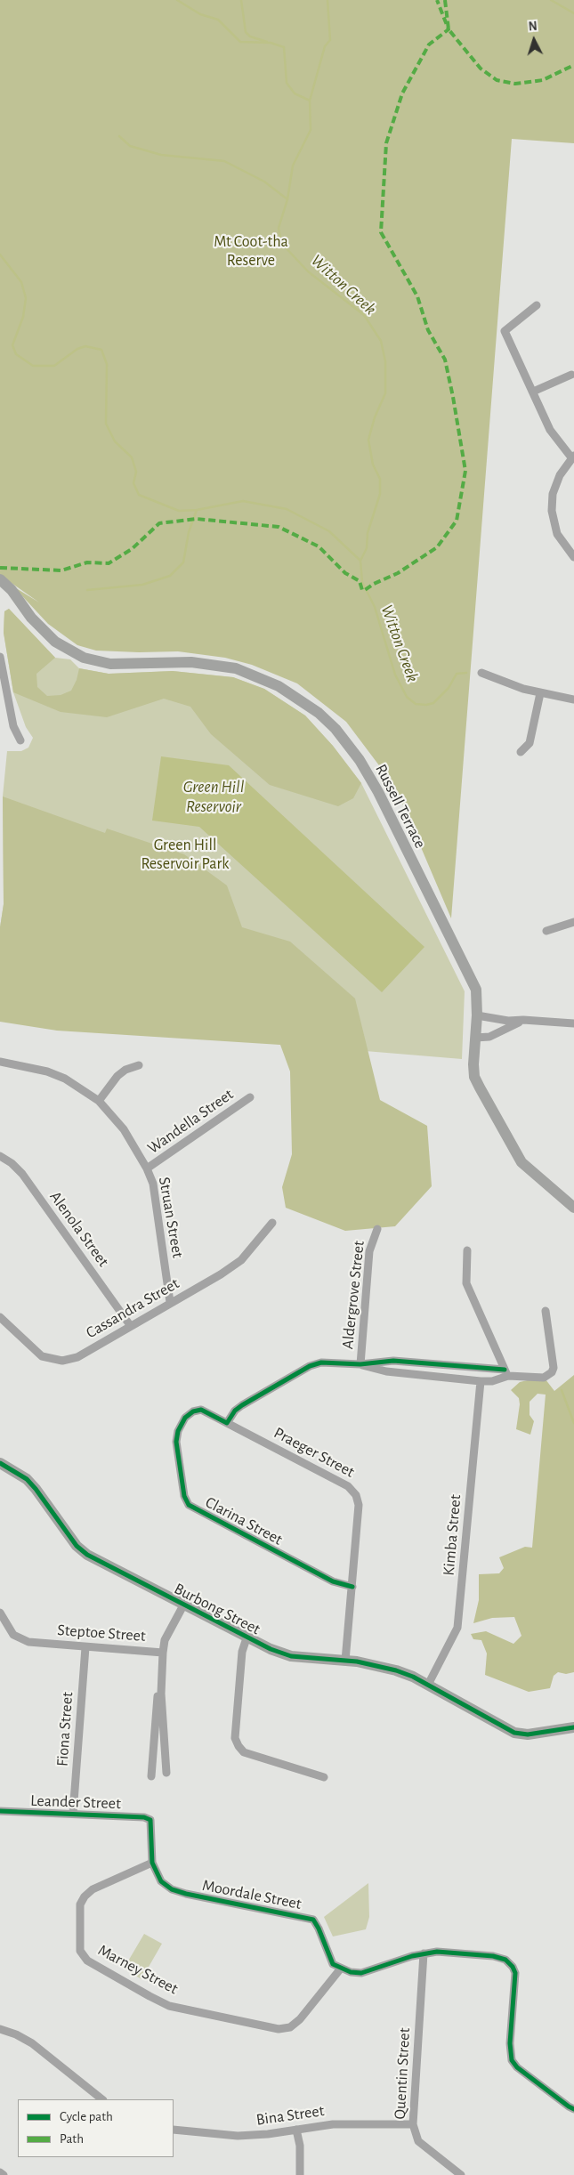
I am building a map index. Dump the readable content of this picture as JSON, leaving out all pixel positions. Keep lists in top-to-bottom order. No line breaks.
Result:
{"streets":{"main road":["Russell Terrace","Burbong Street"],"street":["Wandella Street","Struan Street","Alenola Street","Aldergrove Street","Cassandra Street","Praeger Street","Clarina Street","Kimba Street","Steptoe Street","Fiona Street","Leander Street","Moordale Street","Marney Street","Quentin Street","Bina Street"]},"crossings":[["Wandella Street","Struan Street"],["Struan Street","Cassandra Street"],["Alenola Street","Cassandra Street"],["Praeger Street","Clarina Street"],["Praeger Street","Burbong Street"],["Kimba Street","Burbong Street"],["Burbong Street","Steptoe Street"],["Steptoe Street","Fiona Street"],["Fiona Street","Leander Street"],["Leander Street","Moordale Street"],["Moordale Street","Marney Street"],["Quentin Street","Bina Street"]],"water":["Witton Creek","Green Hill Reservoir"],"parks":["Mt Coot-tha Reserve","Green Hill Reservoir Park"],"legend":["Cycle path","Path"],"north":"top"}
